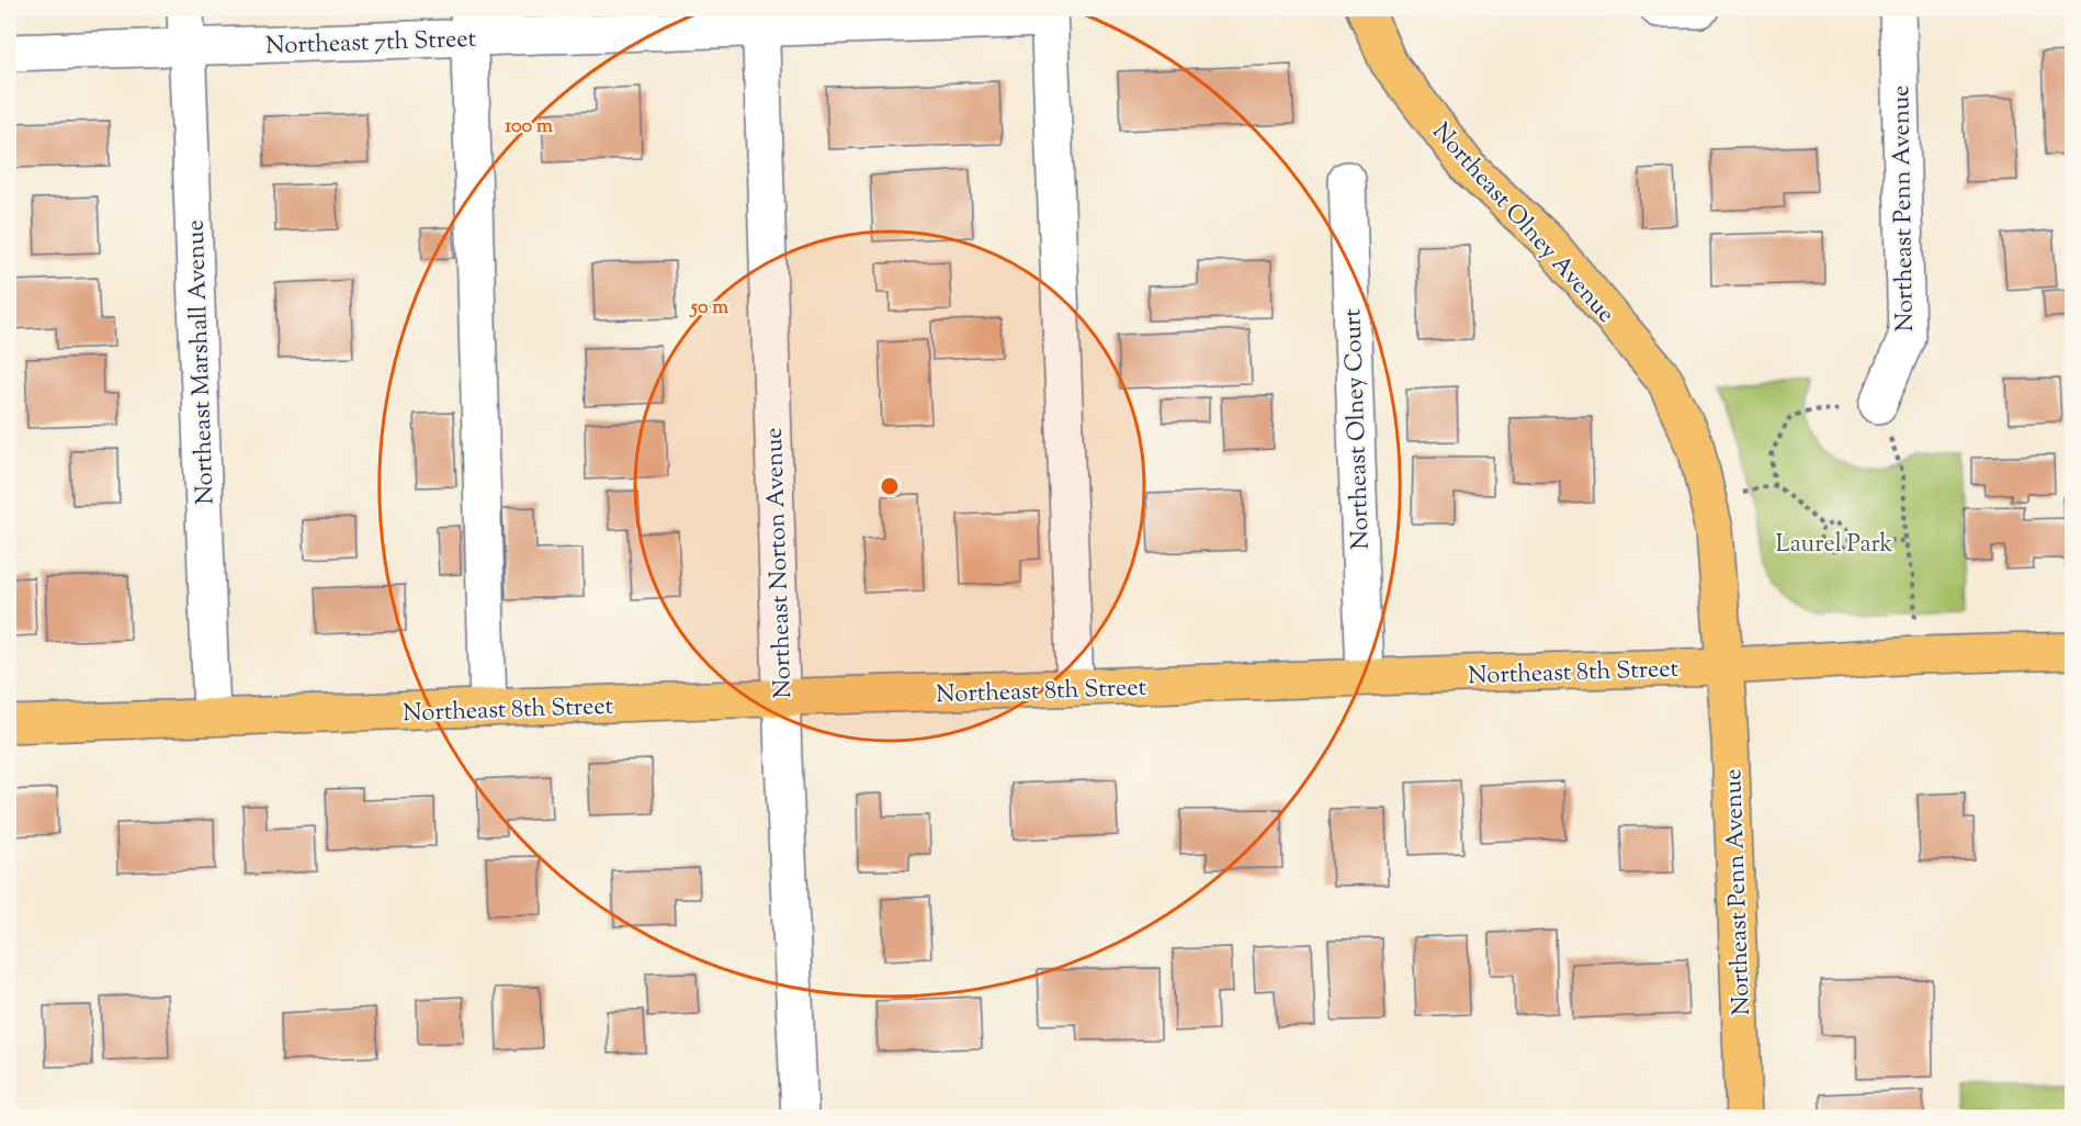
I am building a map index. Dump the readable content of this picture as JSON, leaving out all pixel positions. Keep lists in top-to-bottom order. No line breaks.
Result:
{"streets":{"main road":["Northeast Penn Avenue","Northeast Olney Avenue","Northeast 8th Street"],"street":["Northeast 7th Street","Northeast Marshall Avenue","Northeast Olney Court","Northeast Norton Avenue"]},"crossings":[["Northeast 7th Street","Northeast Marshall Avenue"],["Northeast 7th Street","Northeast Norton Avenue"],["Northeast Penn Avenue","Northeast Olney Avenue"],["Northeast Penn Avenue","Northeast 8th Street"],["Northeast Olney Avenue","Northeast 8th Street"],["Northeast Marshall Avenue","Northeast 8th Street"],["Northeast Olney Court","Northeast 8th Street"],["Northeast Norton Avenue","Northeast 8th Street"]],"parks":["Laurel Park"],"rings":["100 m","50 m"]}
